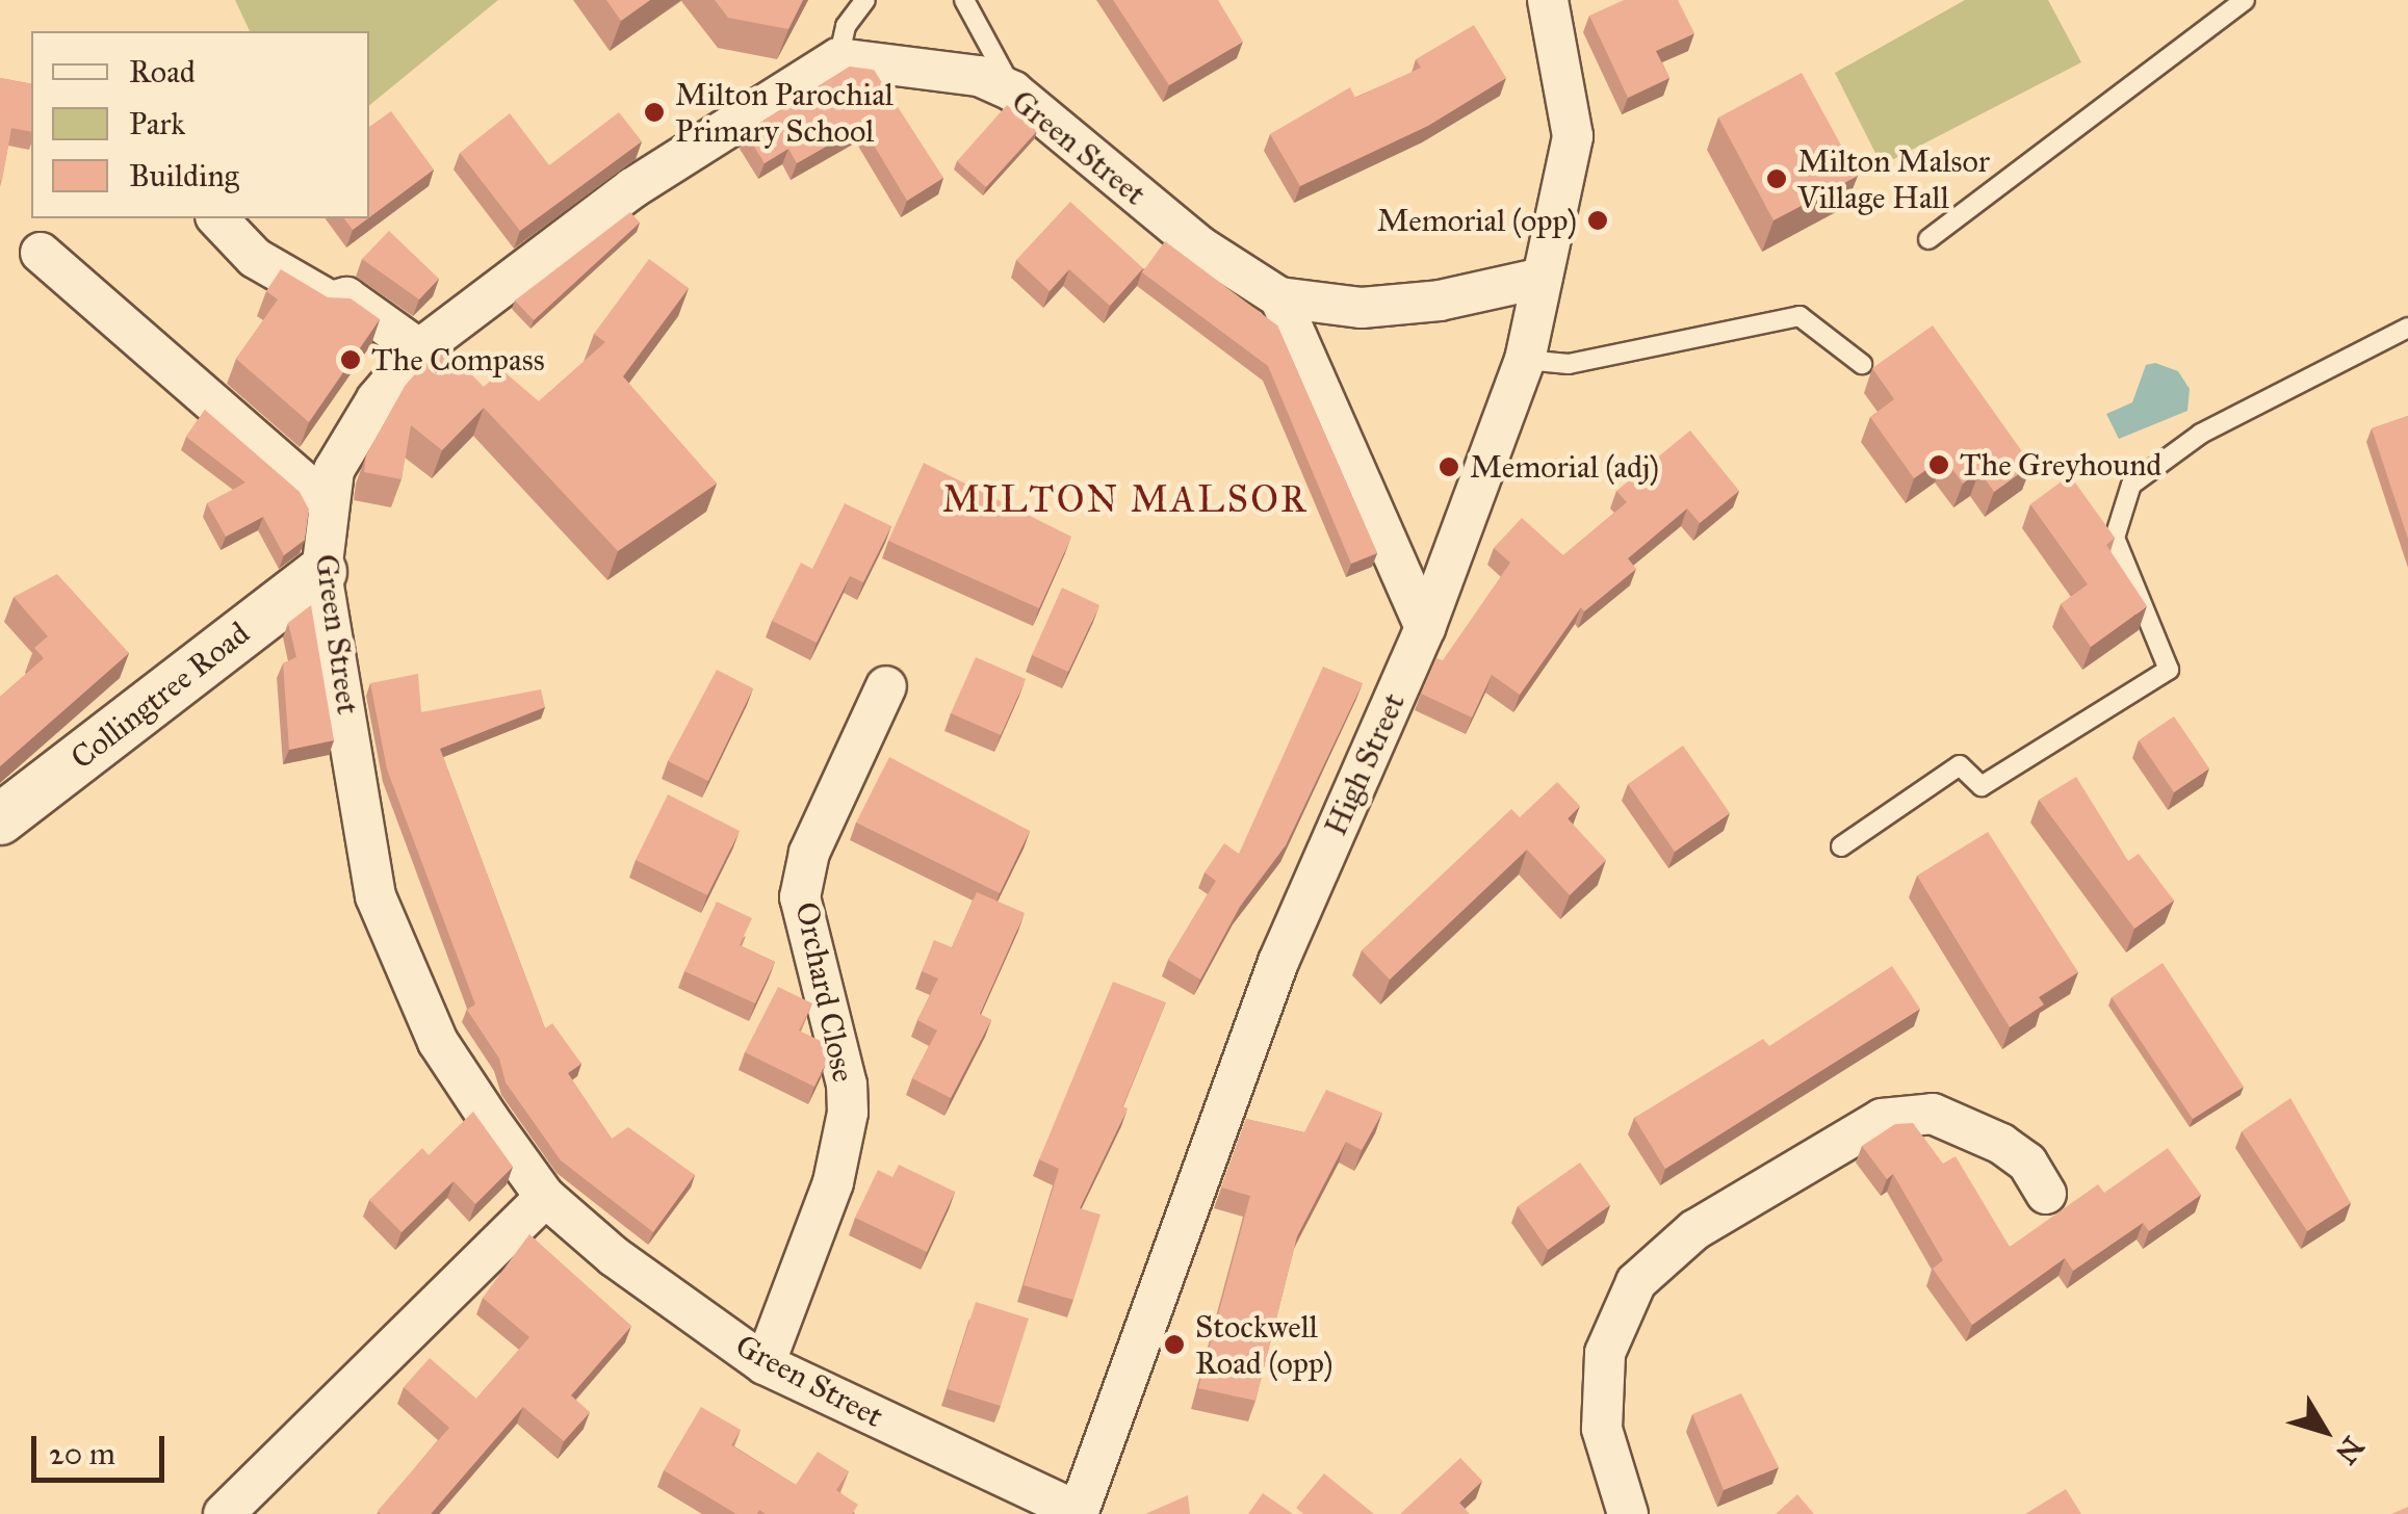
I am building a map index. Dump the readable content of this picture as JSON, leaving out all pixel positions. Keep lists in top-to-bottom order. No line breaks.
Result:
{"streets":{"street":["Green Street","Collingtree Road","High Street","Orchard Close"]},"crossings":[["Green Street","Collingtree Road"],["Green Street","High Street"],["Green Street","Orchard Close"]],"districts":["MILTON MALSOR"],"places":["Milton Parochial Primary School","Milton Malsor Village Hall","Memorial (opp)","The Compass","The Greyhound","Memorial (adj)","Stockwell Road (opp)"],"legend":["Road","Park","Building"],"scale_bar":"20 m","north":"bottom right"}
